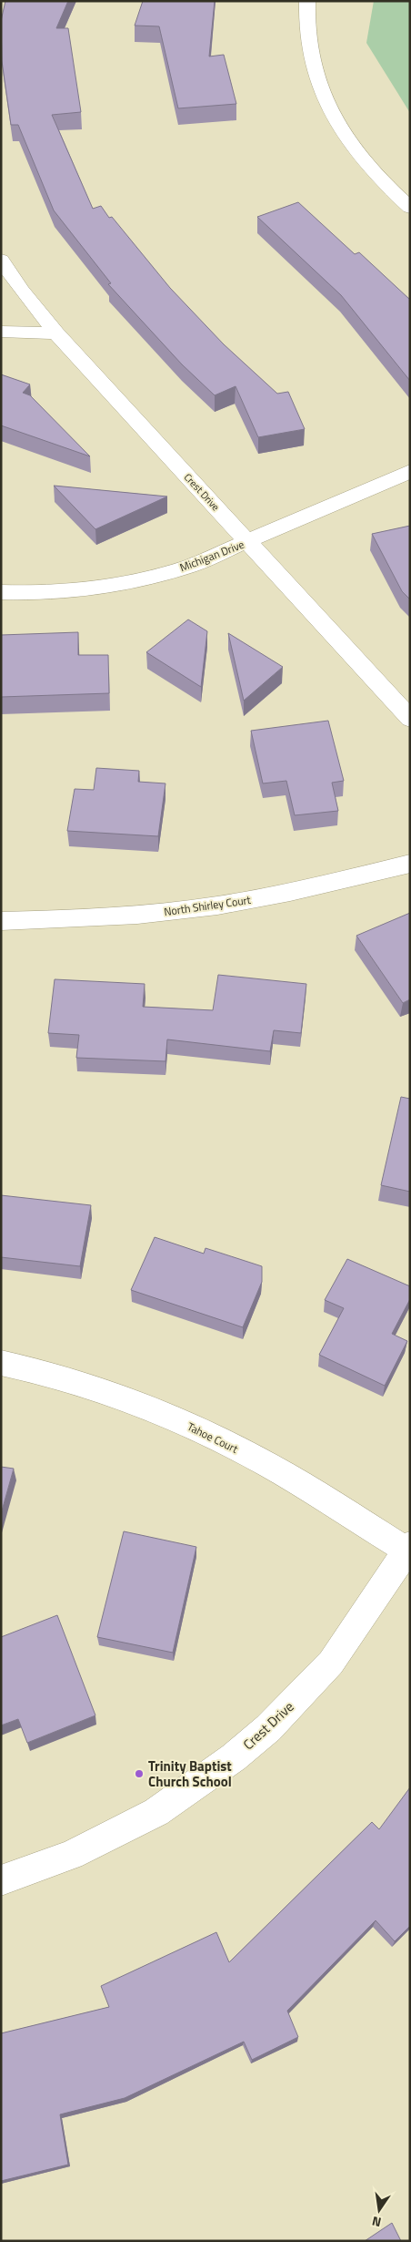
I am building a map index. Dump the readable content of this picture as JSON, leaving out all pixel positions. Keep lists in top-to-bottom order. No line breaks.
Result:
{"streets":{"street":["Crest Drive","Michigan Drive","North Shirley Court","Tahoe Court"]},"crossings":[["Crest Drive","Michigan Drive"],["Crest Drive","Tahoe Court"]],"places":["Trinity Baptist Church School"],"north":"bottom"}
